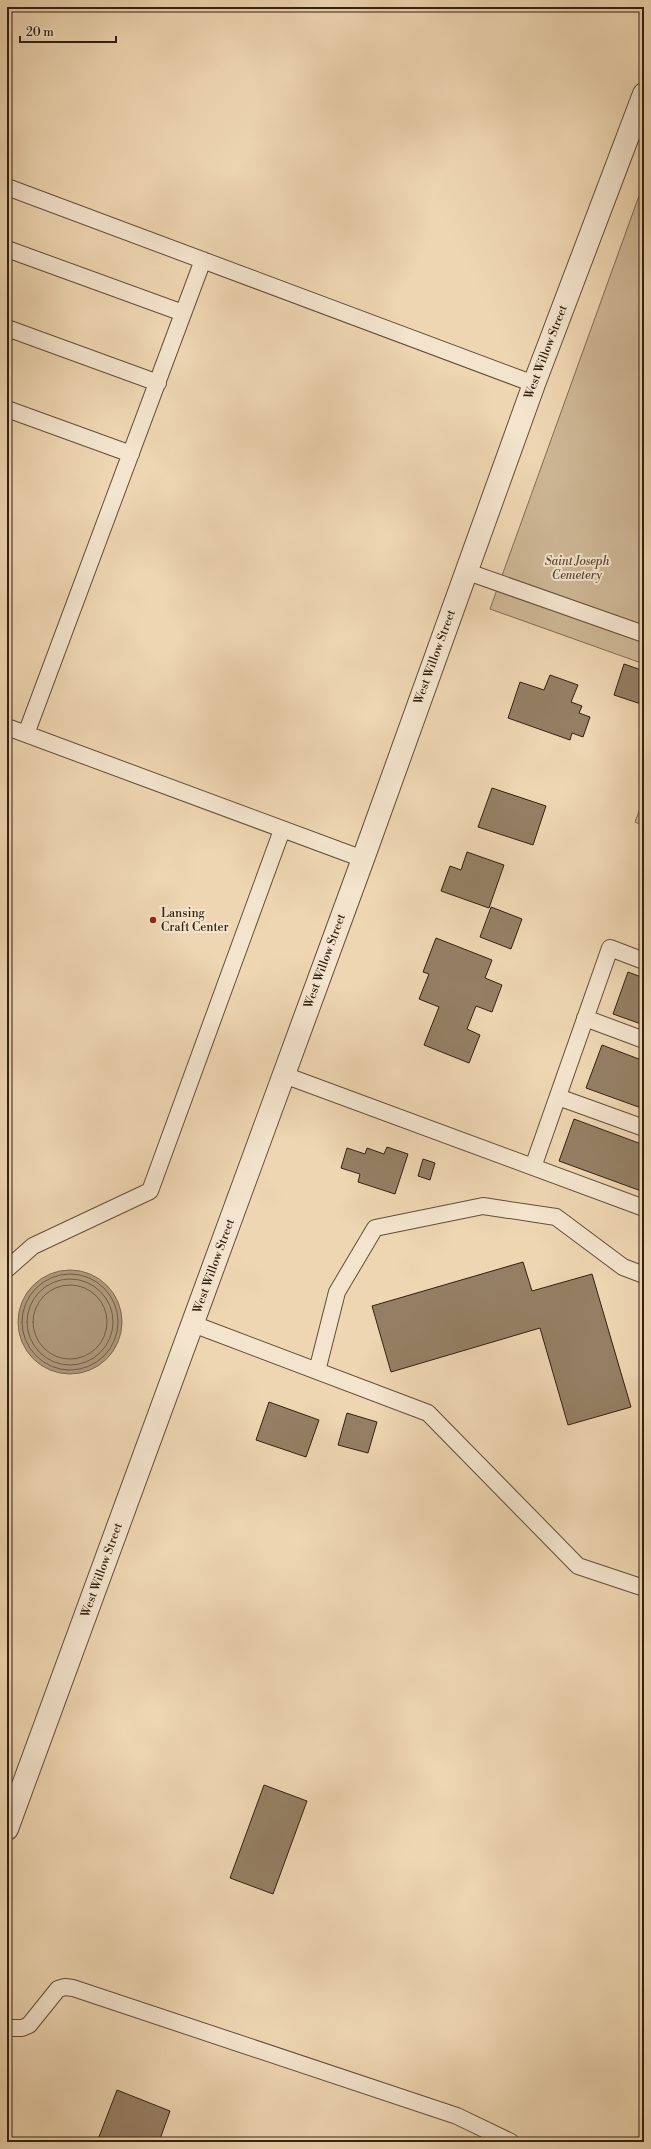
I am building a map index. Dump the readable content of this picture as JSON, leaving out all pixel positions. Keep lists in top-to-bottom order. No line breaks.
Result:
{"streets":{"street":["West Willow Street"]},"parks":["Saint Joseph Cemetery"],"places":["Lansing Craft Center"],"scale_bar":"20 m"}
